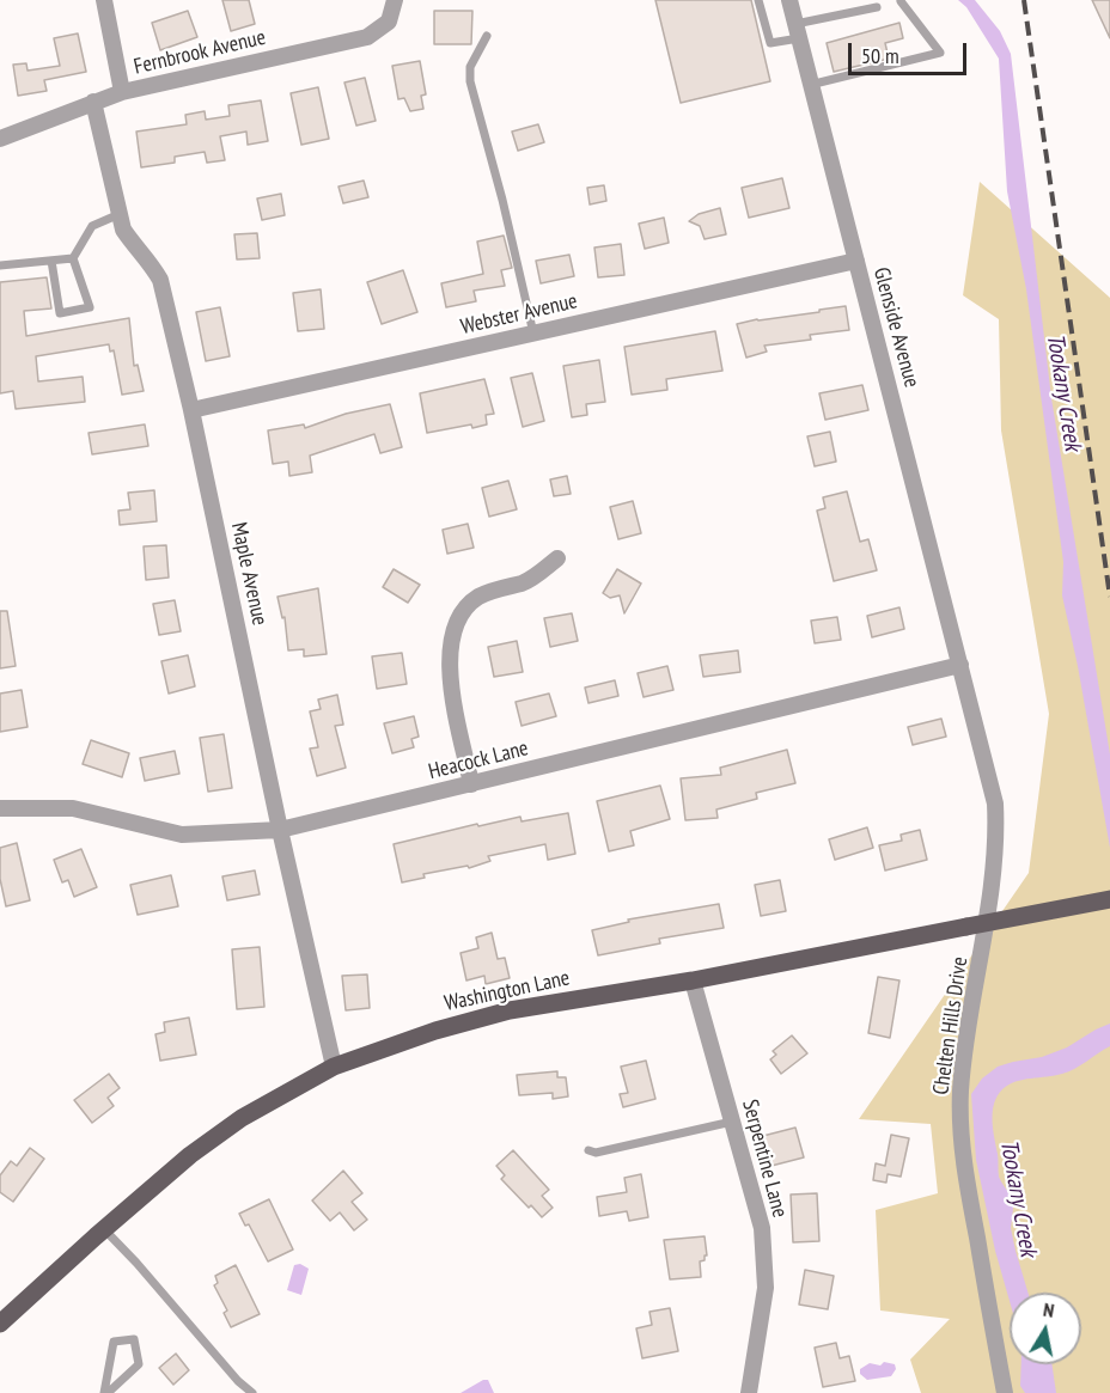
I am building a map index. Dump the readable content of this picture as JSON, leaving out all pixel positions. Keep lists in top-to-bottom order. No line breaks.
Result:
{"streets":{"main road":["Washington Lane"],"street":["Fernbrook Avenue","Webster Avenue","Glenside Avenue","Maple Avenue","Heacock Lane","Chelten Hills Drive","Serpentine Lane"]},"crossings":[["Fernbrook Avenue","Maple Avenue"],["Webster Avenue","Glenside Avenue"],["Webster Avenue","Maple Avenue"],["Glenside Avenue","Heacock Lane"],["Glenside Avenue","Chelten Hills Drive"],["Maple Avenue","Heacock Lane"],["Maple Avenue","Washington Lane"],["Heacock Lane","Chelten Hills Drive"],["Washington Lane","Serpentine Lane"]],"water":["Tookany Creek"],"scale_bar":"50 m","north":"top"}
